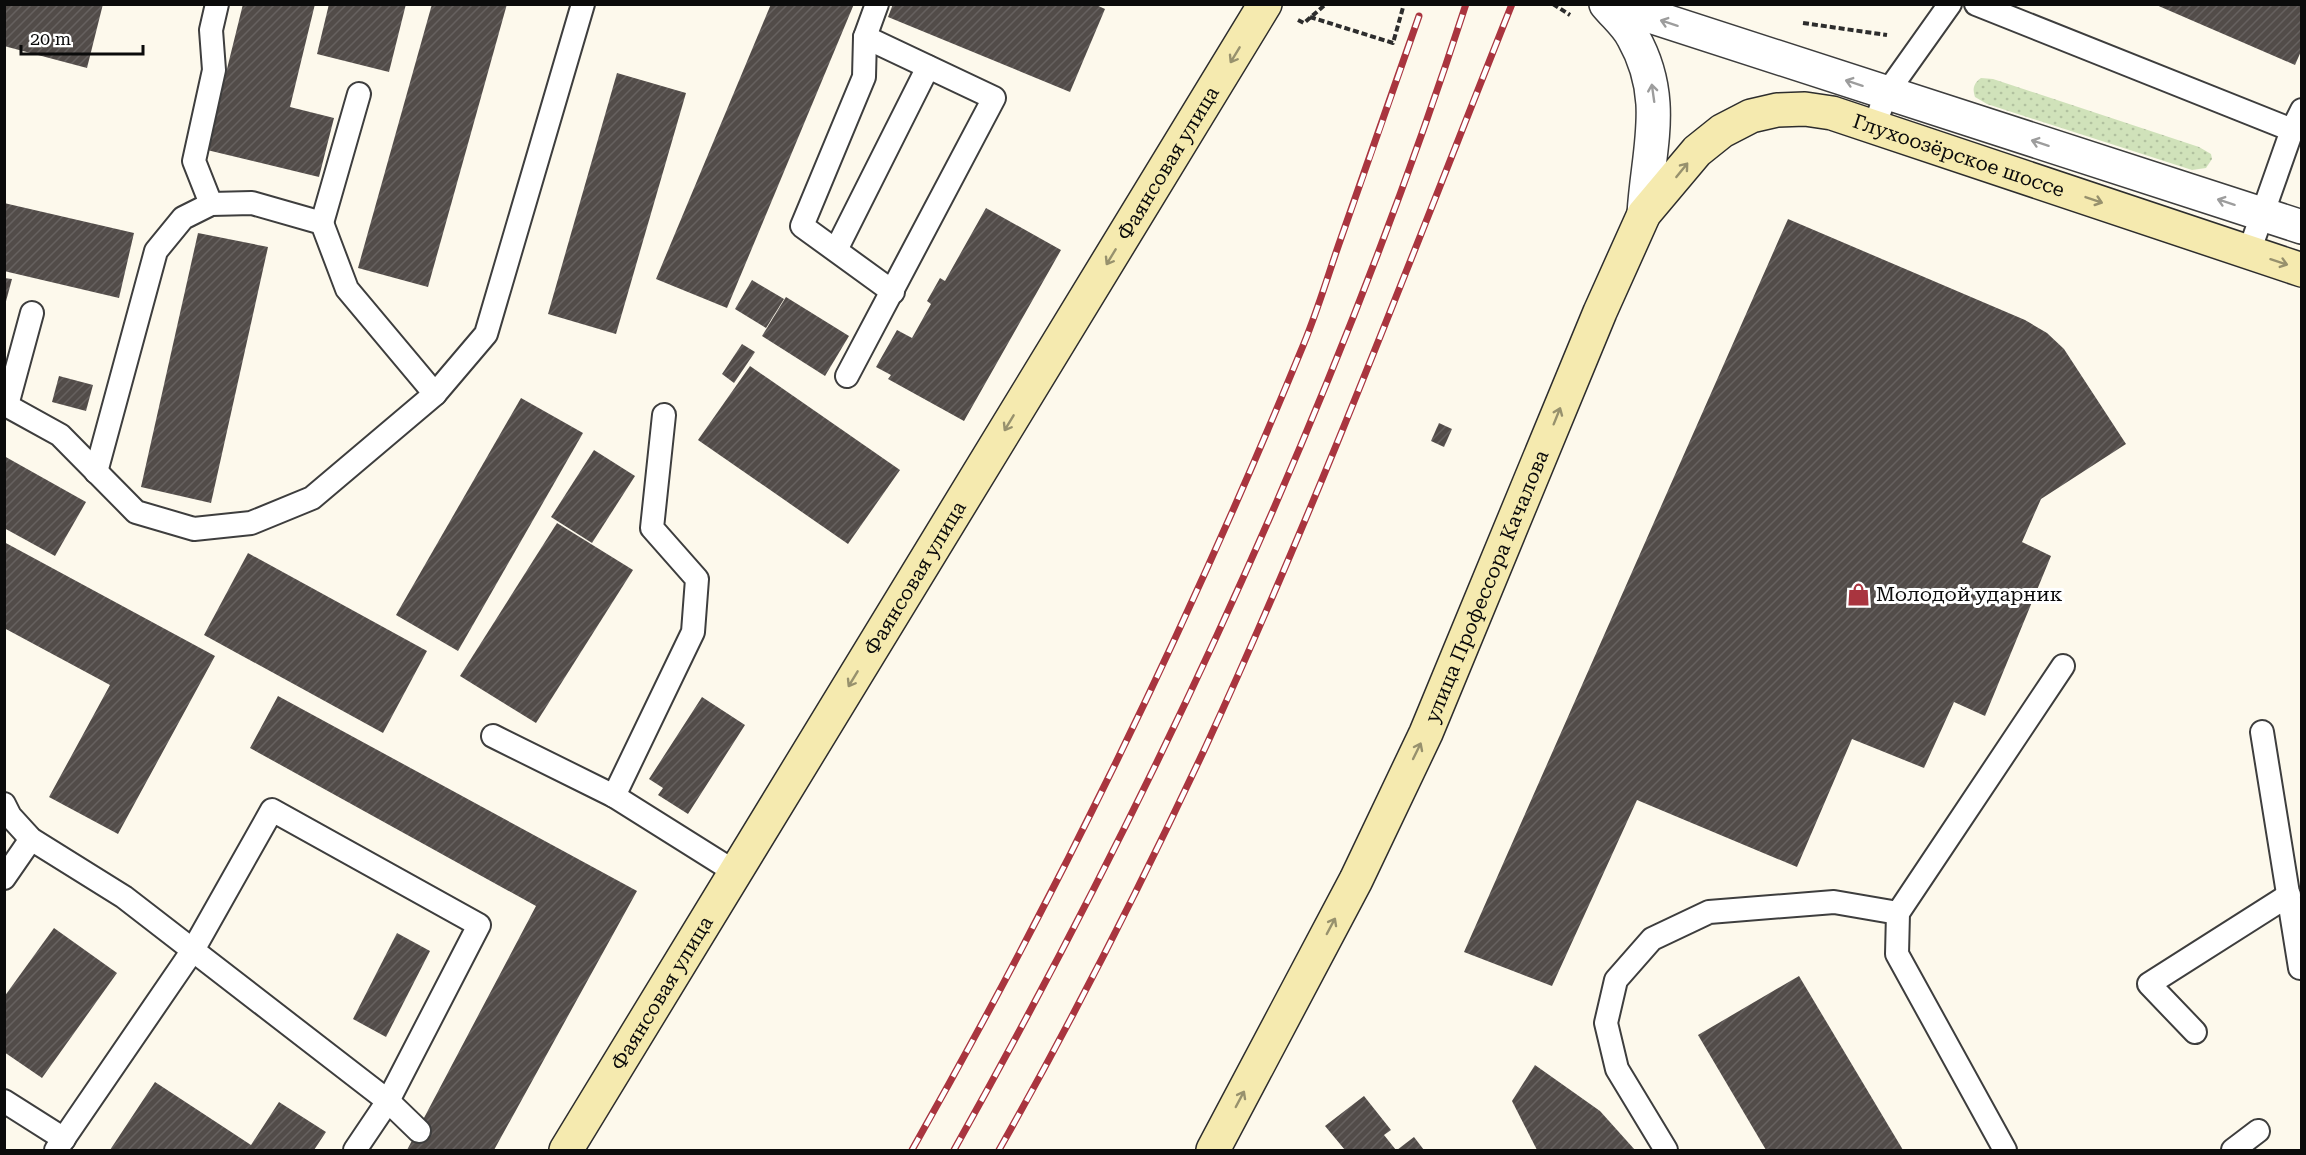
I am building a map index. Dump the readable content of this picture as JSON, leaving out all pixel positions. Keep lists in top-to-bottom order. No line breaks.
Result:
{"streets":{"street":["Глухоозёрское шоссе","Фаянсовая улица","улица Профессора Качалова"]},"crossings":[["Глухоозёрское шоссе","улица Профессора Качалова"]],"one_way":["Фаянсовая улица","улица Профессора Качалова"],"places":{"shop":["Молодой ударник"]},"scale_bar":"20 m"}
